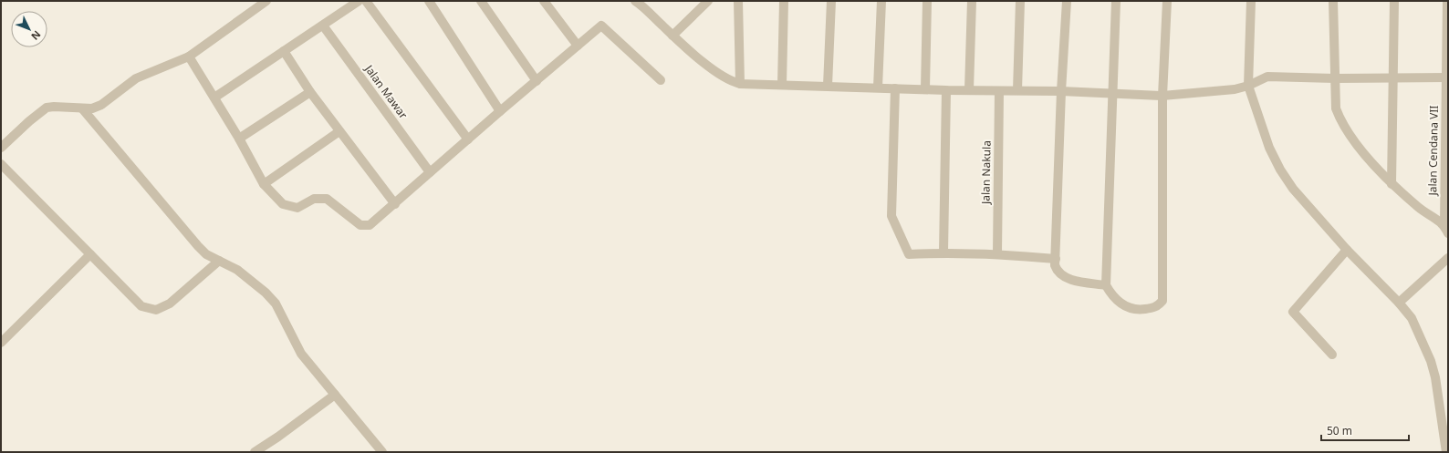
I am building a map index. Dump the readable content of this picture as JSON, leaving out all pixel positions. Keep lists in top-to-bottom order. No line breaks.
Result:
{"streets":{"street":["Jalan Mawar","Jalan Cendana VII","Jalan Nakula"]},"scale_bar":"50 m","north":"bottom right"}
